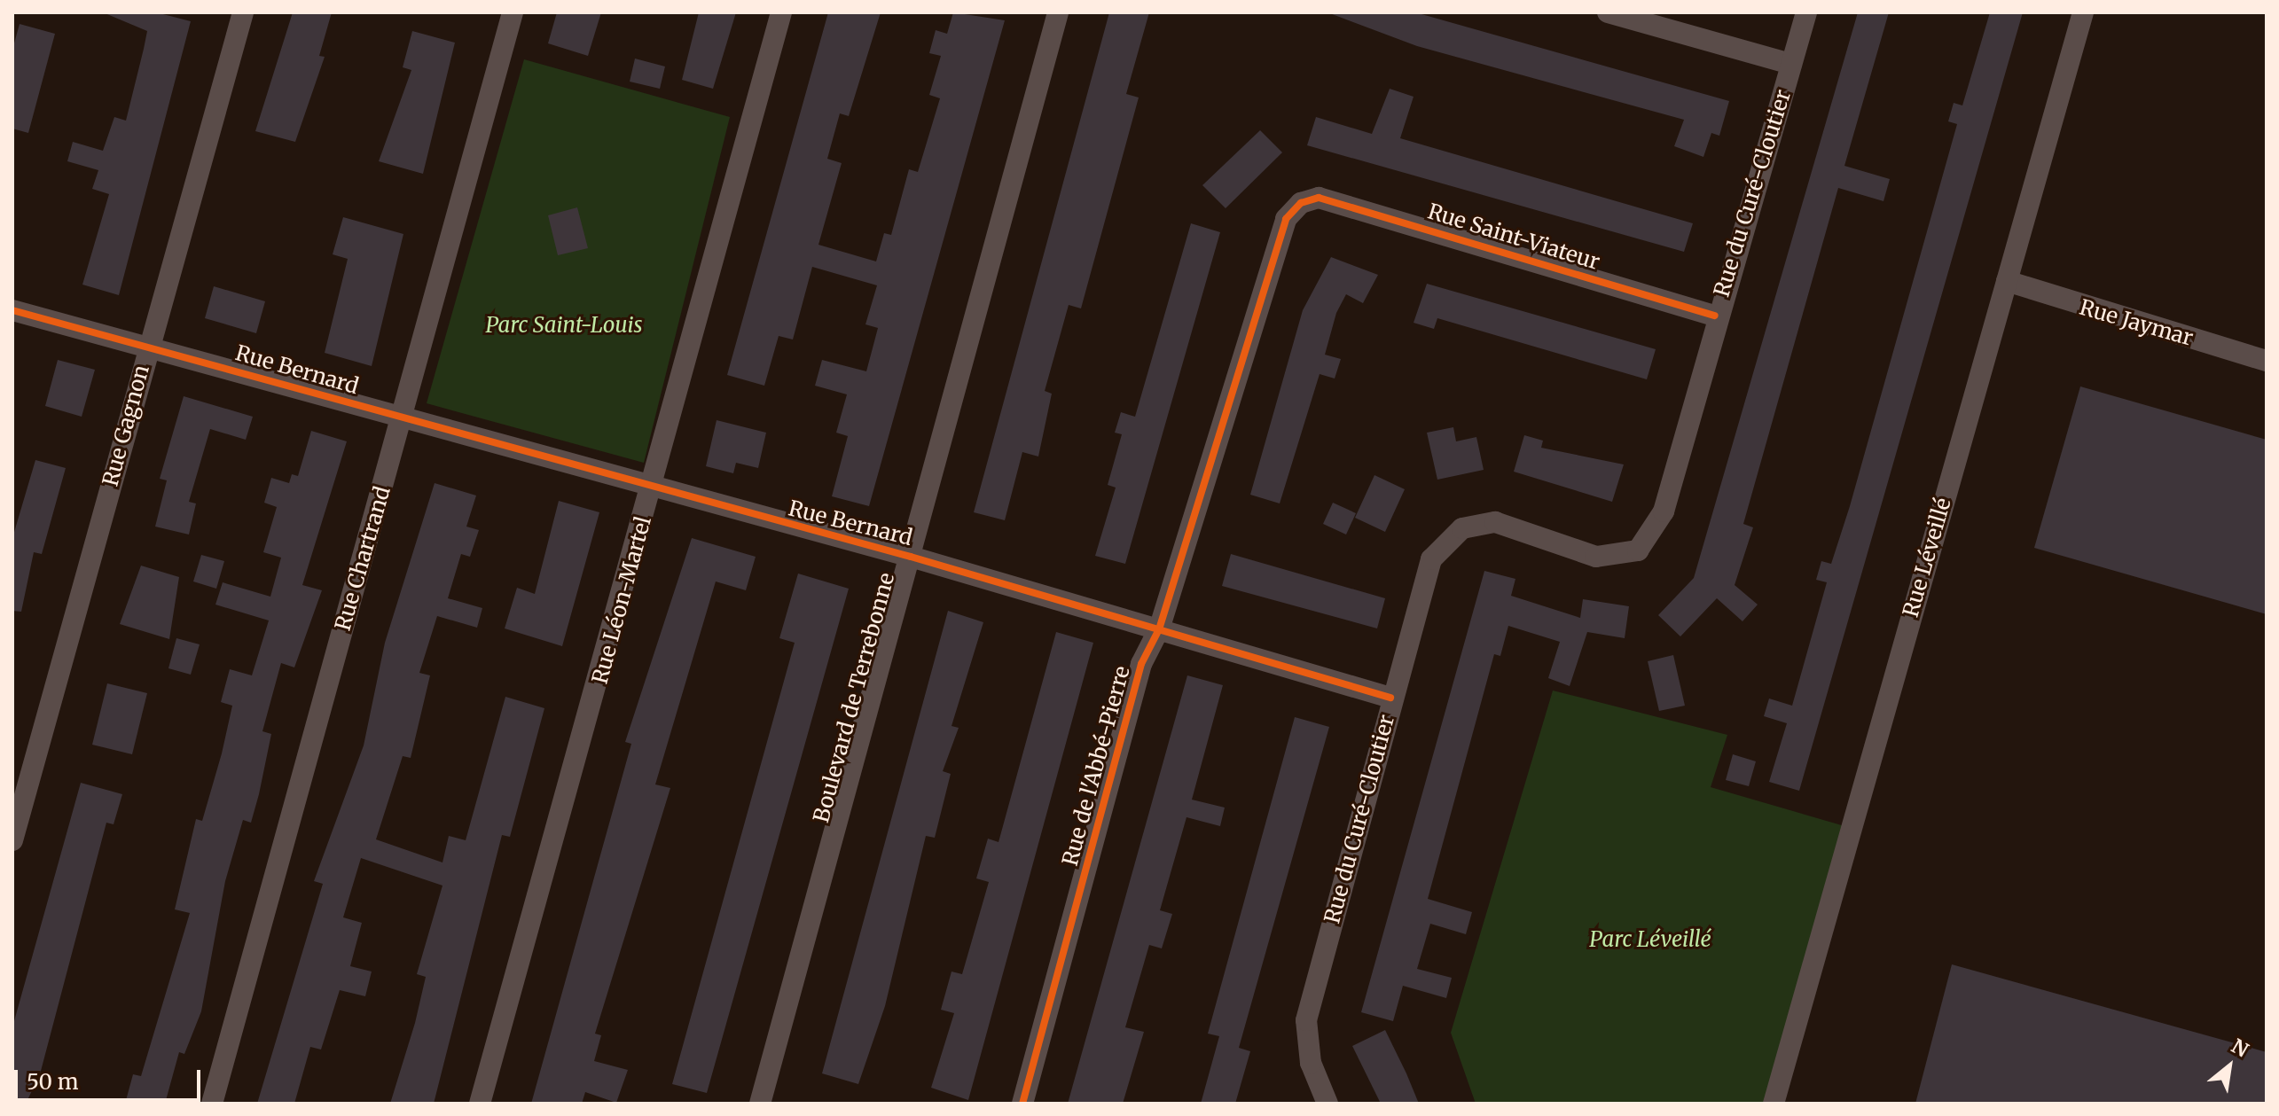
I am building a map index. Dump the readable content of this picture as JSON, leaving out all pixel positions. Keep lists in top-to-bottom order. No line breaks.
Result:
{"streets":{"street":["Rue du Curé-Cloutier","Rue Saint-Viateur","Rue Jaymar","Rue Bernard","Rue Gagnon","Rue Léveillé","Rue Chartrand","Rue Léon-Martel","Boulevard de Terrebonne","Rue de l'Abbé-Pierre"]},"crossings":[["Rue du Curé-Cloutier","Rue Saint-Viateur"],["Rue du Curé-Cloutier","Rue Bernard"],["Rue Saint-Viateur","Rue de l'Abbé-Pierre"],["Rue Jaymar","Rue Léveillé"],["Rue Bernard","Rue Gagnon"],["Rue Bernard","Rue Chartrand"],["Rue Bernard","Rue Léon-Martel"],["Rue Bernard","Boulevard de Terrebonne"],["Rue Bernard","Rue de l'Abbé-Pierre"]],"parks":["Parc Saint-Louis","Parc Léveillé"],"scale_bar":"50 m","north":"top right"}
